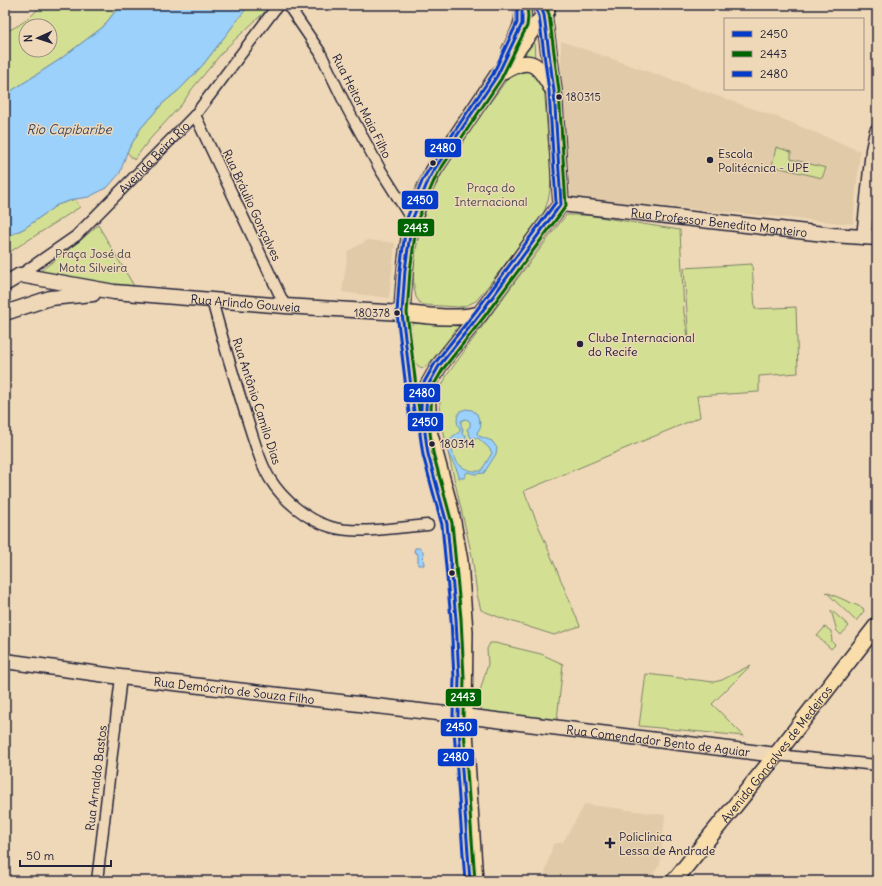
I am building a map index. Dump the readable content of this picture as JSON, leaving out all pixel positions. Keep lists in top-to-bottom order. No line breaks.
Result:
{"streets":{"main road":["Avenida Gonçalves de Medeiros"],"street":["Rua Heitor Maia Filho","Avenida Beira Rio","Rua Bráulio Gonçalves","Rua Professor Benedito Monteiro","Rua Arlindo Gouveia","Rua Antônio Camilo Dias","Rua Demócrito de Souza Filho","Rua Comendador Bento de Aguiar","Rua Arnaldo Bastos"]},"crossings":[["Avenida Beira Rio","Rua Bráulio Gonçalves"],["Avenida Beira Rio","Rua Arlindo Gouveia"],["Rua Bráulio Gonçalves","Rua Arlindo Gouveia"],["Rua Arlindo Gouveia","Rua Antônio Camilo Dias"],["Rua Demócrito de Souza Filho","Rua Comendador Bento de Aguiar"],["Rua Demócrito de Souza Filho","Rua Arnaldo Bastos"],["Rua Comendador Bento de Aguiar","Avenida Gonçalves de Medeiros"]],"water":["Rio Capibaribe"],"parks":["Praça do Internacional","Praça José da Mota Silveira"],"places":{"other":["180315","Escola Politécnica - UPE","180378","Clube Internacional do Recife","180314"],"health":["Policlínica Lessa de Andrade"]},"lines":["transit line 2450","transit line 2443","transit line 2480"],"legend":["2450","2443","2480"],"scale_bar":"50 m","north":"left"}
